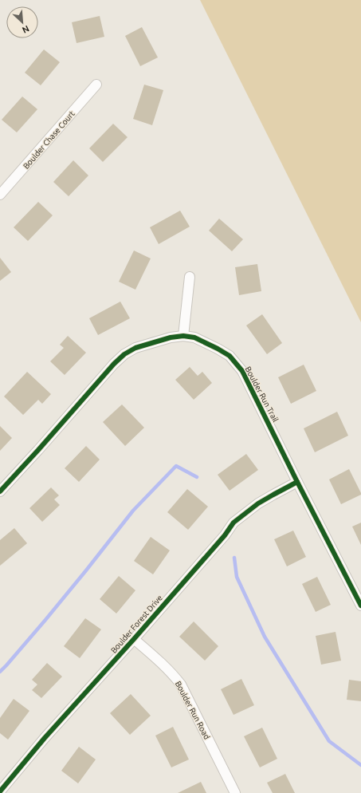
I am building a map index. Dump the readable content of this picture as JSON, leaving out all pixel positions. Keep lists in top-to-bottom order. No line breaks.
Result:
{"streets":{"street":["Boulder Chase Court","Boulder Run Trail","Boulder Forest Drive","Boulder Run Road"]},"crossings":[["Boulder Run Trail","Boulder Forest Drive"],["Boulder Forest Drive","Boulder Run Road"]],"north":"bottom right"}
